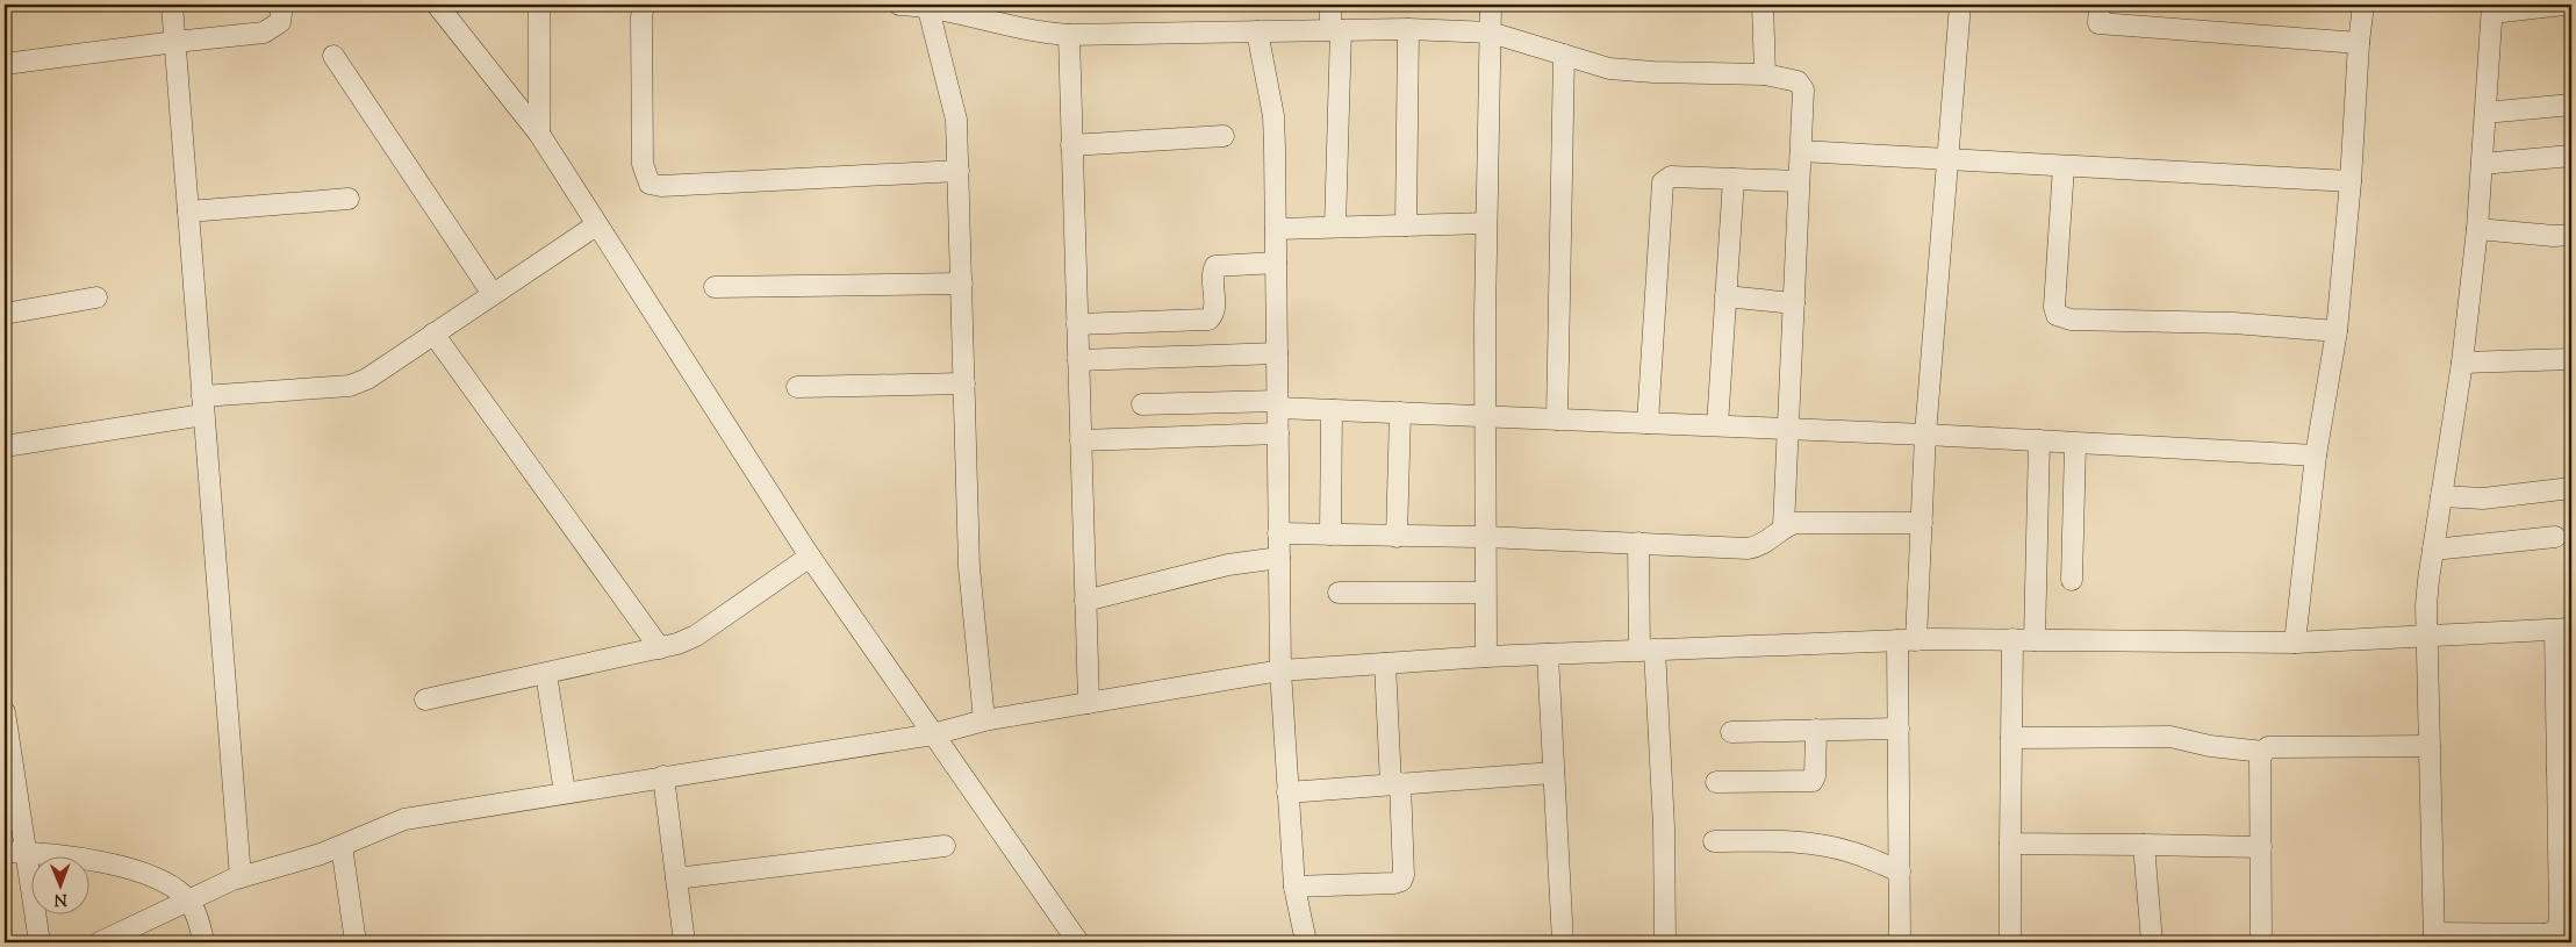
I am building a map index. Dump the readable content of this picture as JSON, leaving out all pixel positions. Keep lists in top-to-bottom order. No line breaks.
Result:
{"north":"bottom"}
